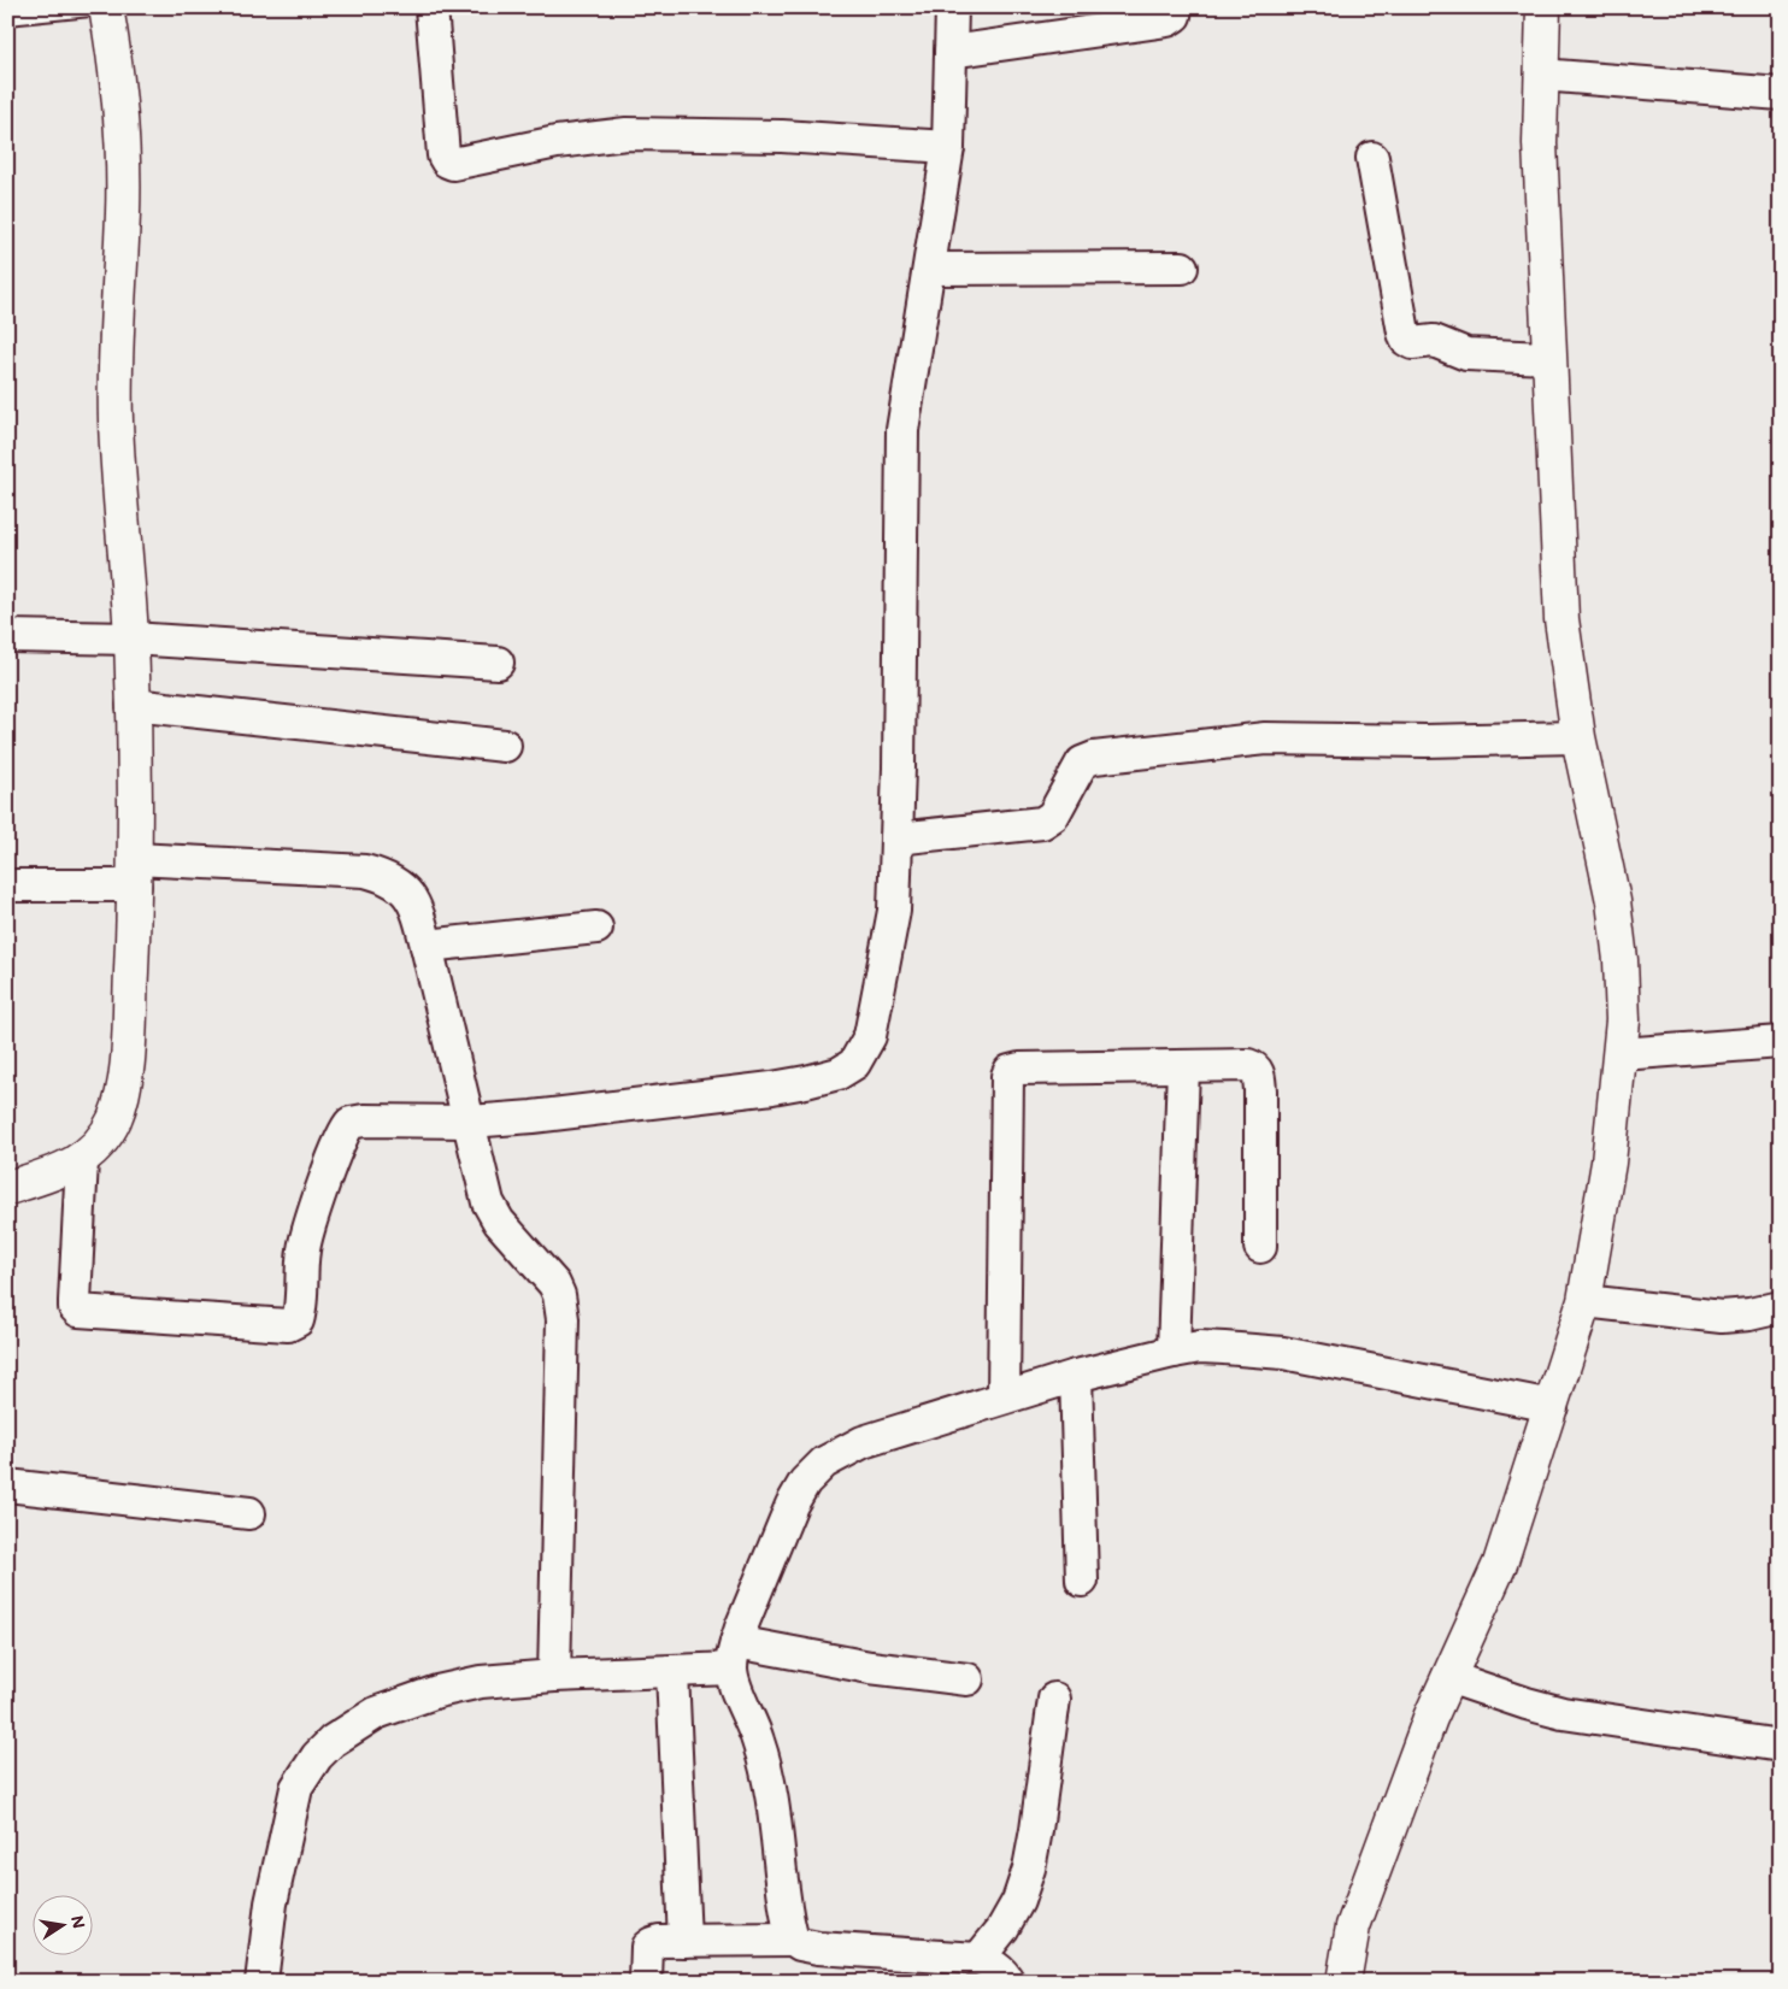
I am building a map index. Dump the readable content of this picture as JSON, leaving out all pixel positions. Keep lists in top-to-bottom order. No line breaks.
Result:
{"north":"right"}
